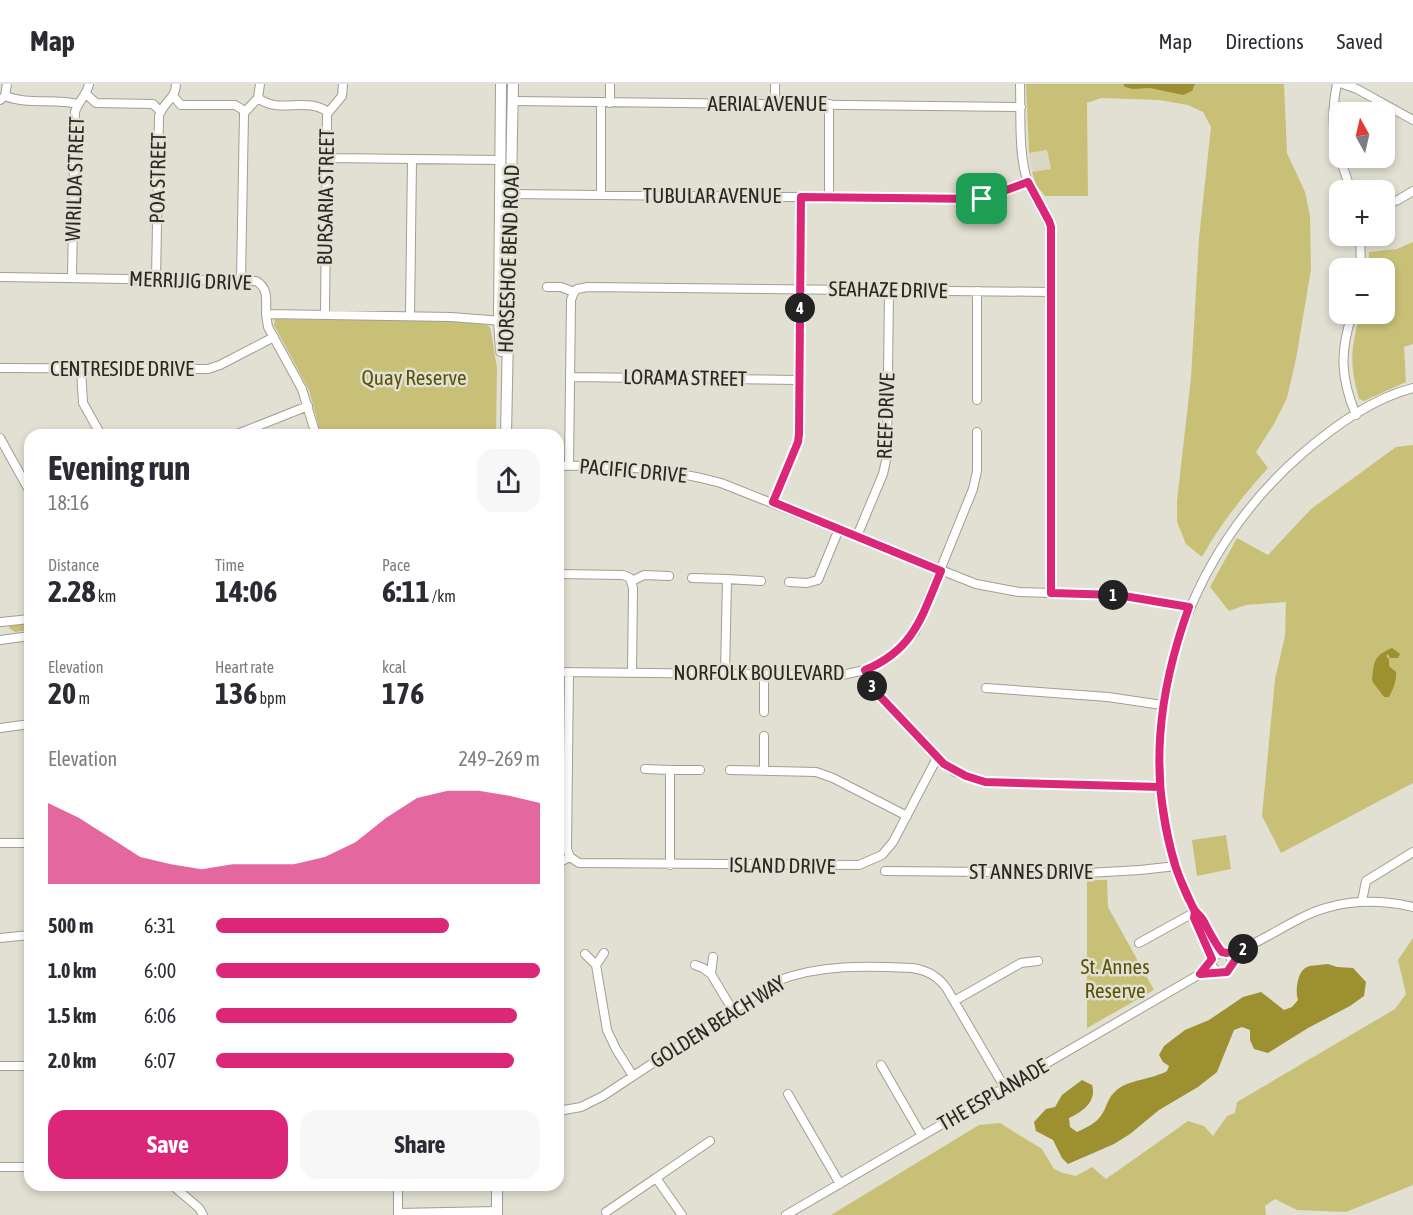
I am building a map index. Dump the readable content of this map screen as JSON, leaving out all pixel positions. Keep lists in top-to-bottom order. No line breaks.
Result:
{"streets":{"street":["AERIAL AVENUE","POA STREET","WIRILDA STREET","TUBULAR AVENUE","BURSARIA STREET","HORSESHOE BEND ROAD","MERRIJIG DRIVE","SEAHAZE DRIVE","CENTRESIDE DRIVE","LORAMA STREET","REEF DRIVE","PACIFIC DRIVE","NORFOLK BOULEVARD","ISLAND DRIVE","ST ANNES DRIVE","GOLDEN BEACH WAY","THE ESPLANADE"]},"crossings":[["AERIAL AVENUE","HORSESHOE BEND ROAD"],["POA STREET","MERRIJIG DRIVE"],["WIRILDA STREET","MERRIJIG DRIVE"],["TUBULAR AVENUE","HORSESHOE BEND ROAD"],["BURSARIA STREET","MERRIJIG DRIVE"],["HORSESHOE BEND ROAD","MERRIJIG DRIVE"],["SEAHAZE DRIVE","REEF DRIVE"],["REEF DRIVE","PACIFIC DRIVE"],["PACIFIC DRIVE","NORFOLK BOULEVARD"],["GOLDEN BEACH WAY","THE ESPLANADE"]],"parks":["Quay Reserve","St. Annes Reserve"],"north":"top","page":{"header":"Map","nav":["Map","Directions","Saved"],"map_buttons":["+","−"],"pins":["4","1","3","2"],"heading":["Evening run","18:16"],"stats":[["Distance","2.28 km"],["Time","14:06"],["Pace","6:11 /km"],["Elevation","20 m"],["Heart rate","136 bpm"],["kcal","176"]],"chart":["Elevation","249–269 m"],"list":[{"name":"500 m","note":"6:31"},{"name":"1.0 km","note":"6:00"},{"name":"1.5 km","note":"6:06"},{"name":"2.0 km","note":"6:07"}],"buttons":["Save","Share"]}}
